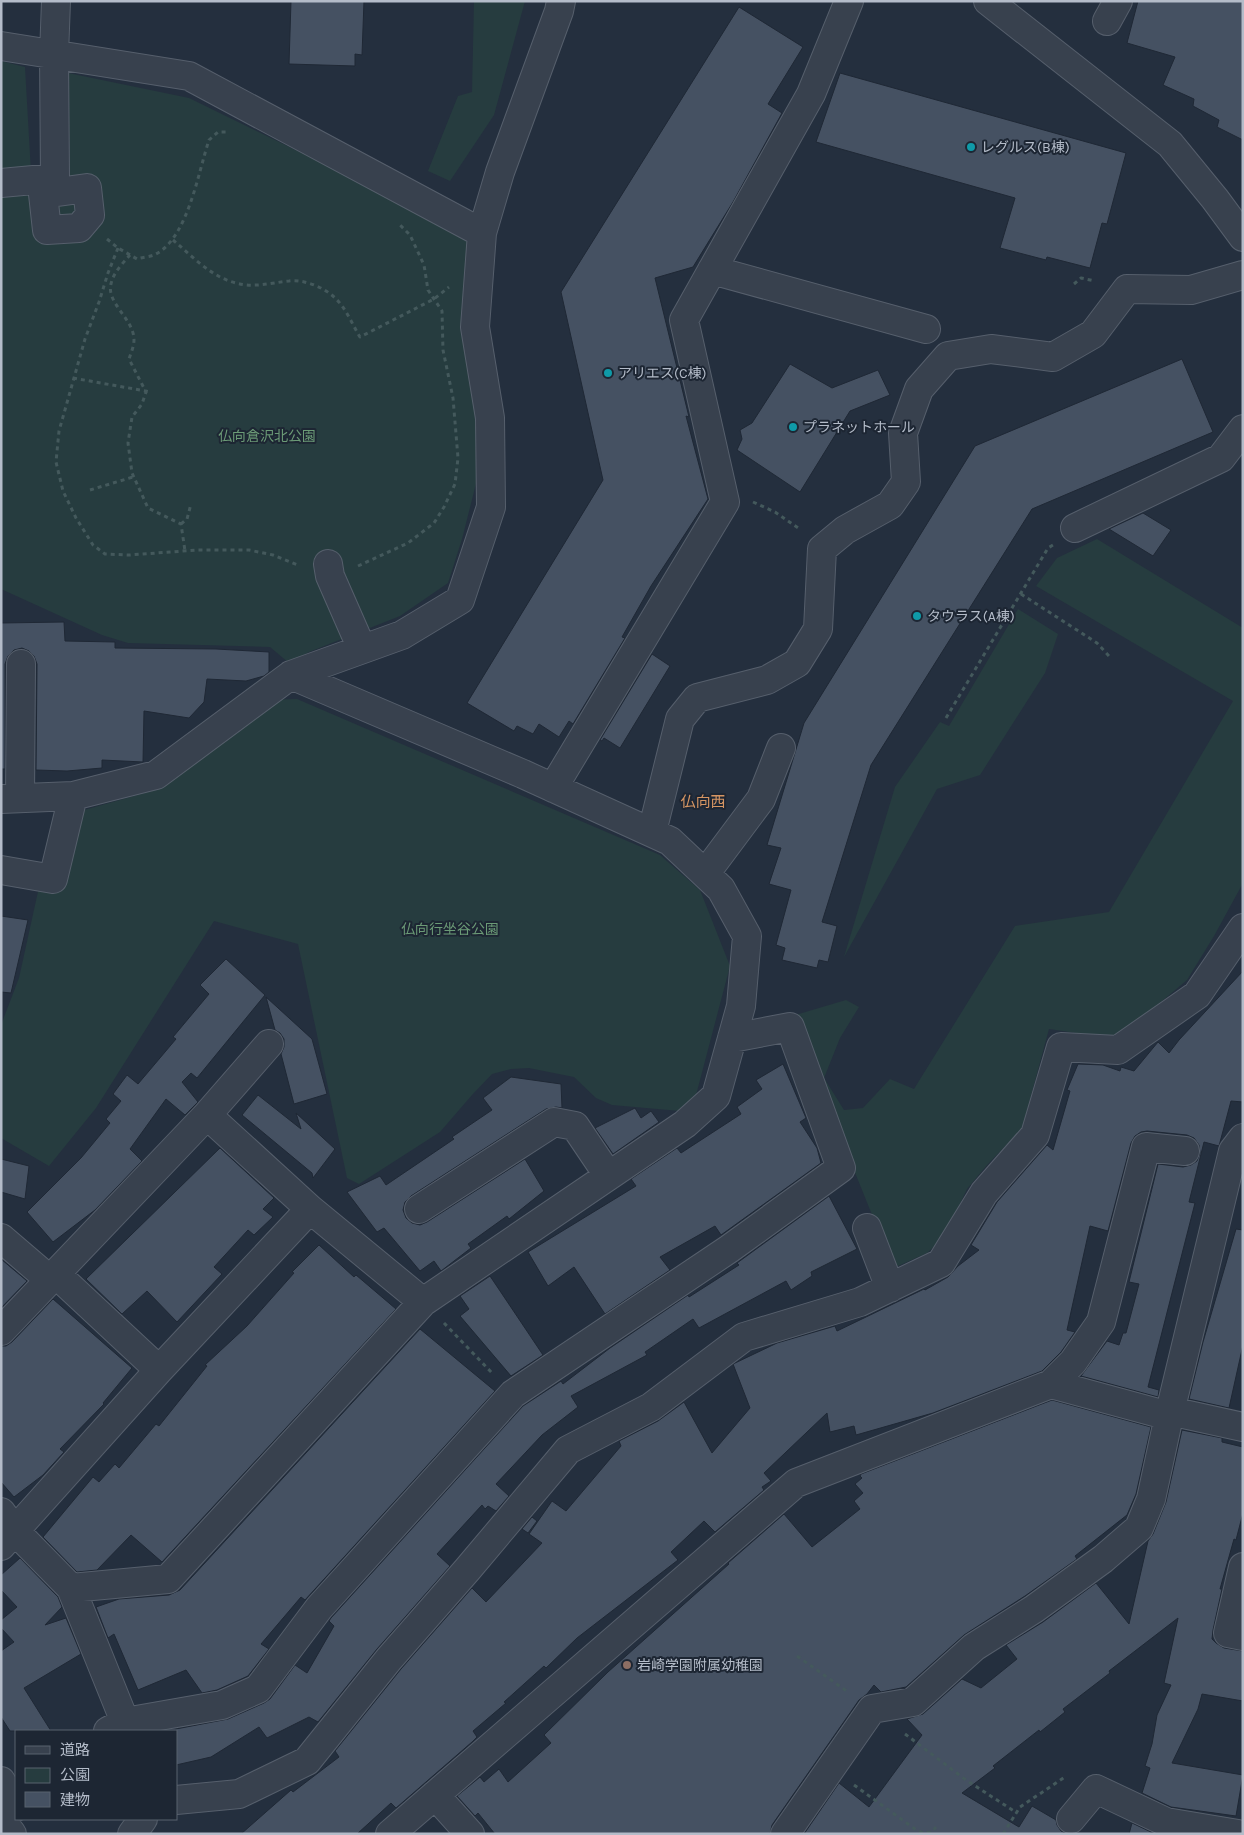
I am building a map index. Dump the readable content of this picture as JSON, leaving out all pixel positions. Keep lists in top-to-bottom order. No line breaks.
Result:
{"districts":["仏向西"],"parks":["仏向倉沢北公園","仏向行坐谷公園"],"places":["レグルス(B棟)","アリエス(C棟)","プラネットホール","タウラス(A棟)","岩崎学園附属幼稚園"],"legend":["道路","公園","建物"]}
